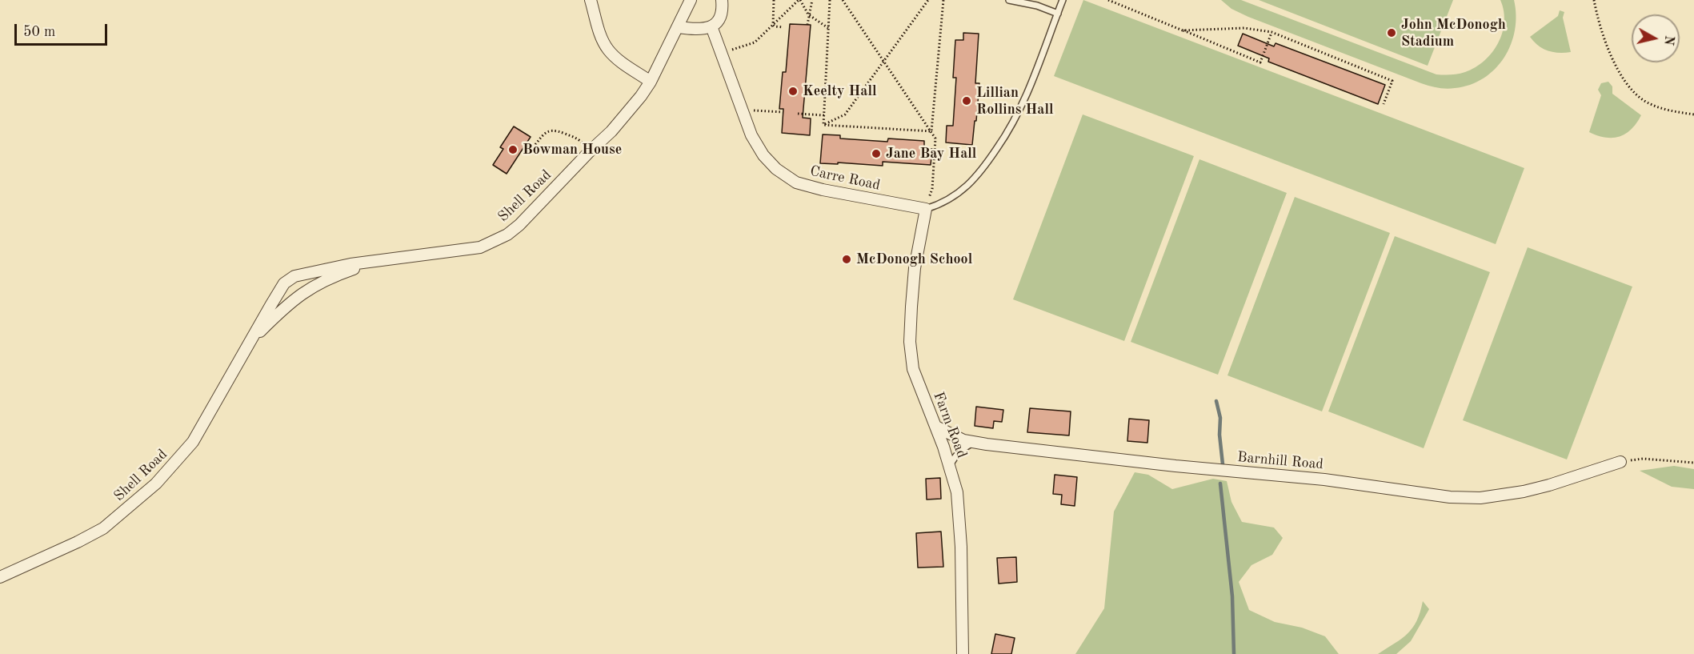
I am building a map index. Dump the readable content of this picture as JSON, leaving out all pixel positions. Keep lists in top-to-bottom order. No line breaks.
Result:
{"streets":{"street":["Carre Road","Shell Road","Farm Road","Barnhill Road"]},"crossings":[["Carre Road","Farm Road"],["Farm Road","Barnhill Road"]],"places":["John McDonogh Stadium","Keelty Hall","Lillian Rollins Hall","Bowman House","Jane Bay Hall","McDonogh School"],"scale_bar":"50 m","north":"right"}
